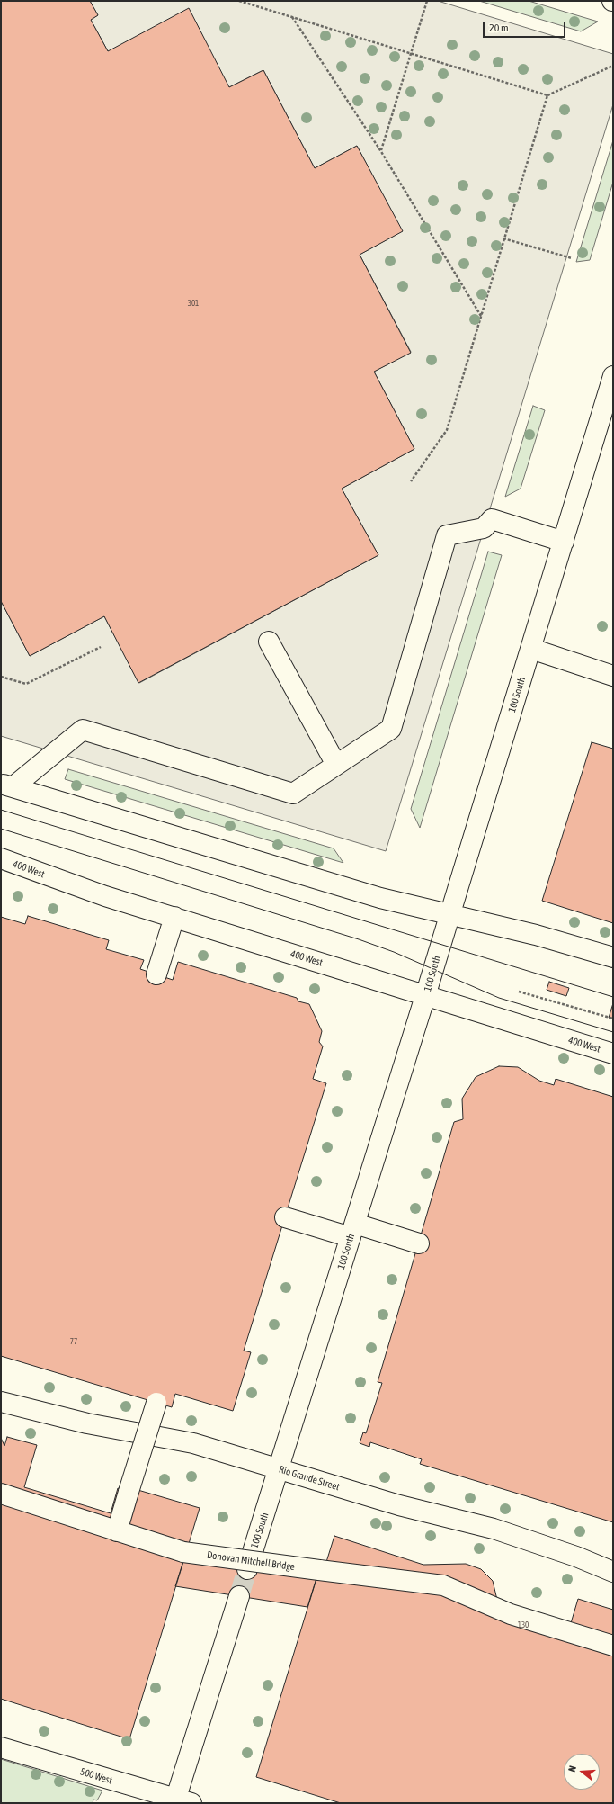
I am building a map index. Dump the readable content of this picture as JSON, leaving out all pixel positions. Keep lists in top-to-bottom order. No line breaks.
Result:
{"streets":{"street":["100 South","400 West","Rio Grande Street","Donovan Mitchell Bridge","500 West"]},"crossings":[["100 South","400 West"],["100 South","Rio Grande Street"]],"house_numbers":["301","77","130"],"scale_bar":"20 m","north":"left"}
